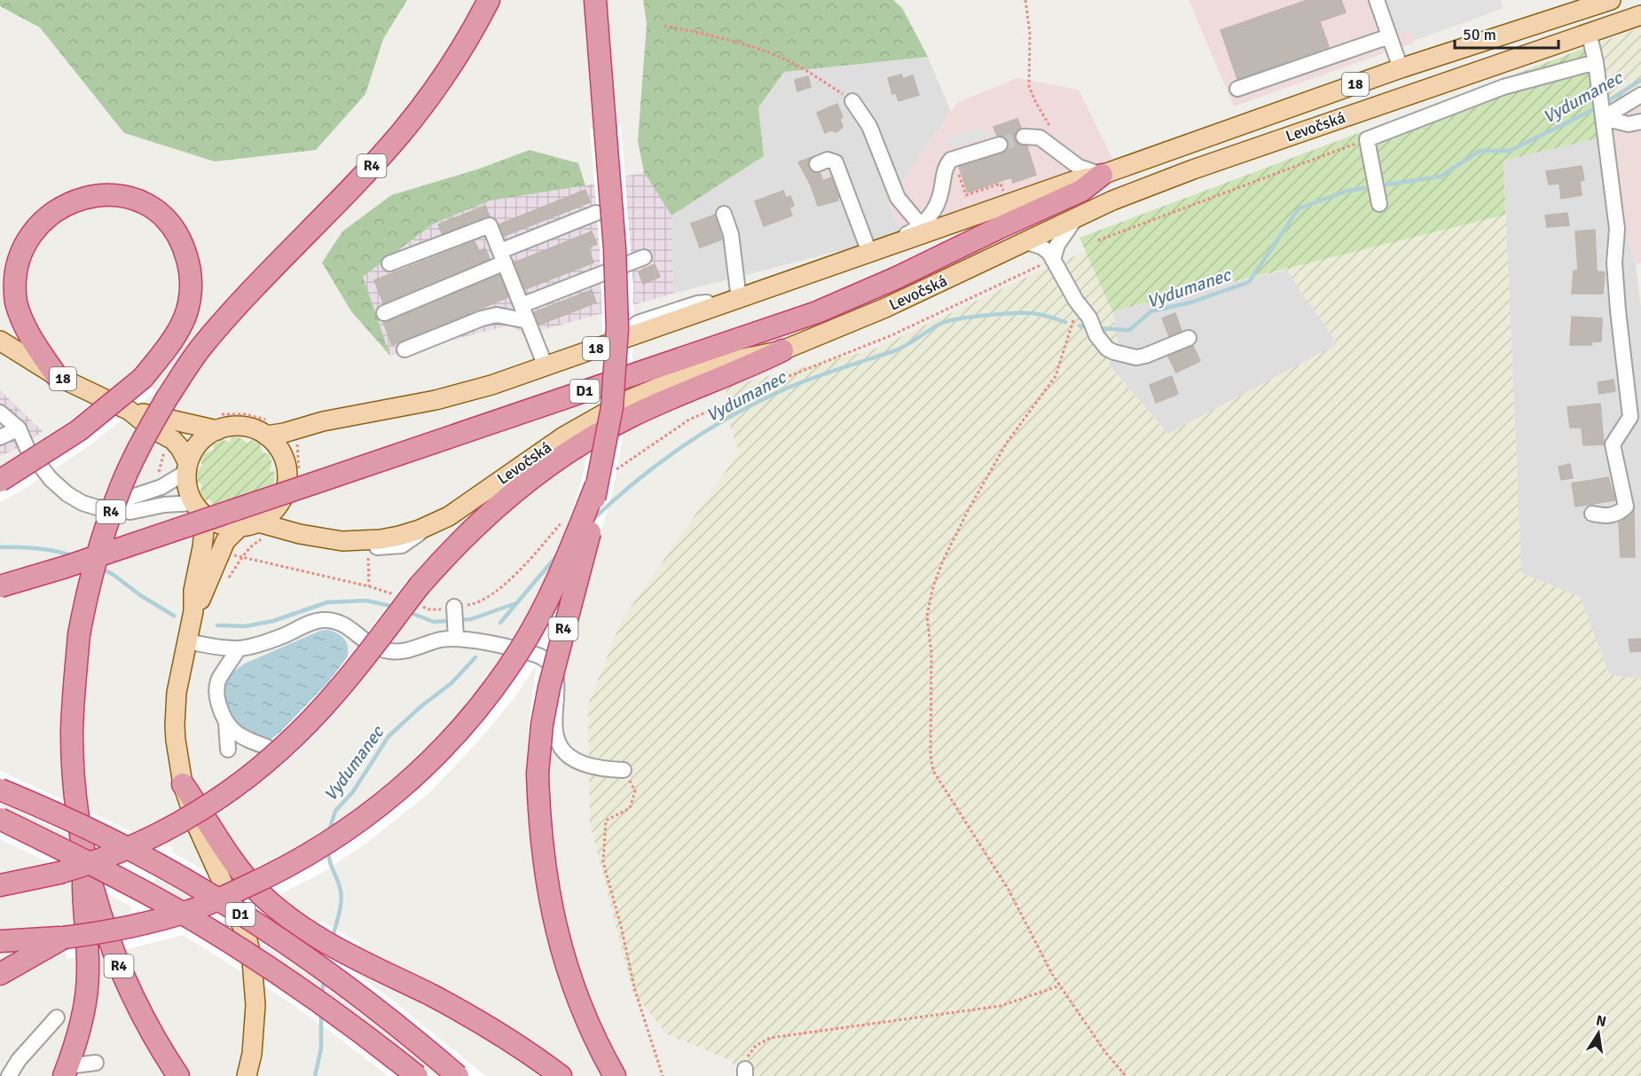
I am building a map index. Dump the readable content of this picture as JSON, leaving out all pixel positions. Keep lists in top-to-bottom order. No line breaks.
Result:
{"streets":{"highway":["R4","D1"],"main road":["18","Levočská"]},"crossings":[["18","Levočská"],["Levočská","D1"]],"water":["Vydumanec"],"scale_bar":"50 m","north":"top"}
